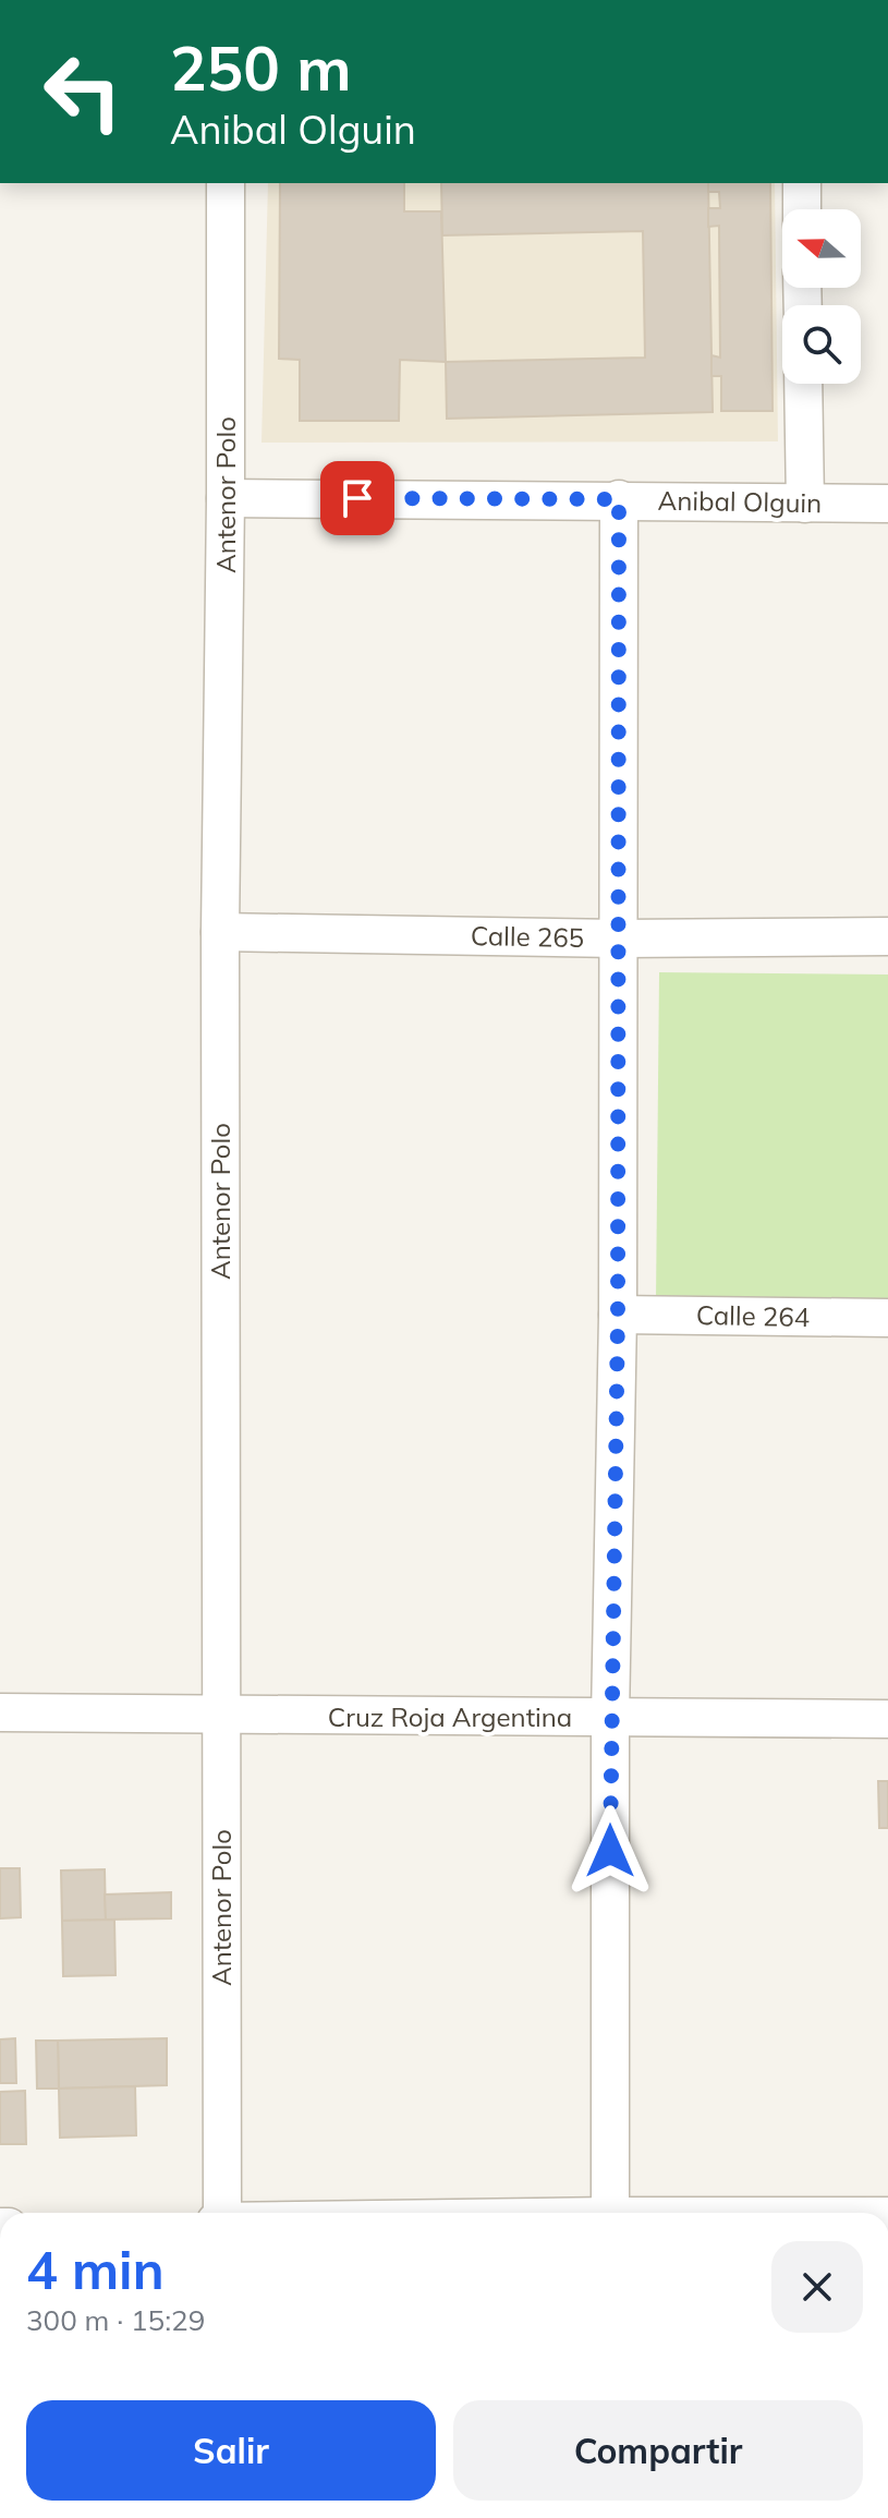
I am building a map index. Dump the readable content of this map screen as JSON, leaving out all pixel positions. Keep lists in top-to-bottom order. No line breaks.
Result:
{"streets":{"street":["Antenor Polo","Anibal Olguin","Calle 265","Calle 264","Cruz Roja Argentina"]},"crossings":[["Antenor Polo","Anibal Olguin"],["Antenor Polo","Calle 265"],["Antenor Polo","Cruz Roja Argentina"]],"north":"left","page":{"turn":["250 m","Anibal Olguin"],"heading":["4 min","300 m · 15:29"],"buttons":["Salir","Compartir"]}}
